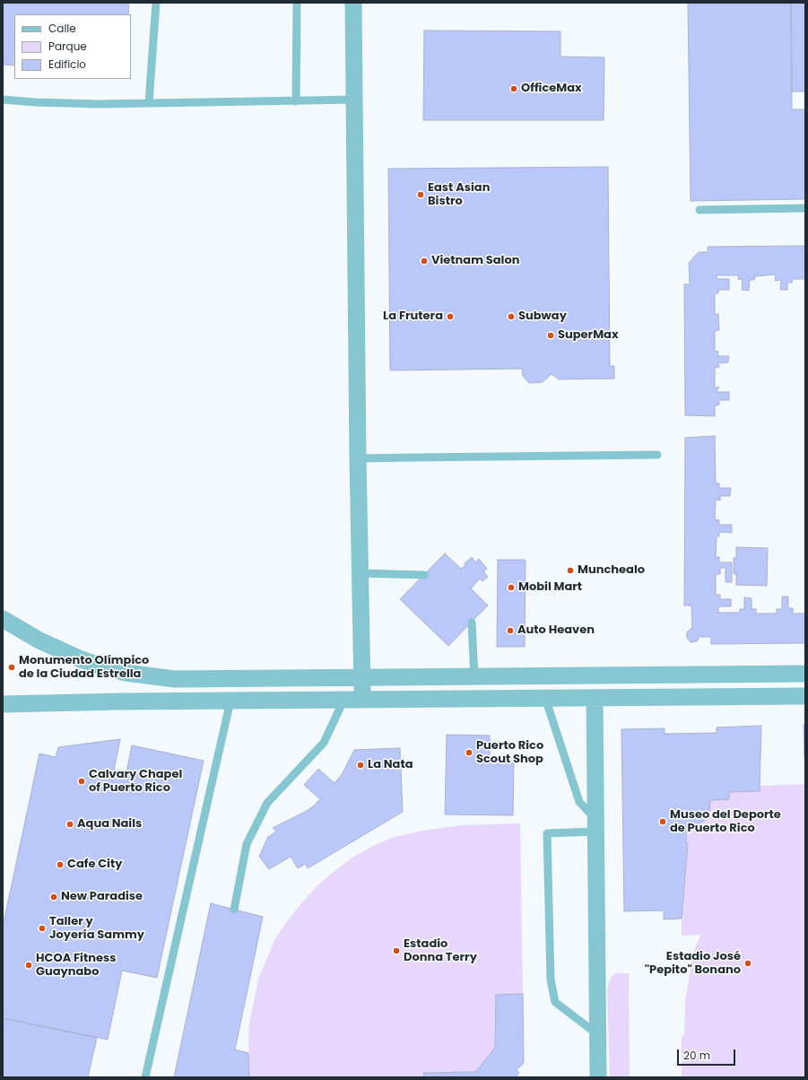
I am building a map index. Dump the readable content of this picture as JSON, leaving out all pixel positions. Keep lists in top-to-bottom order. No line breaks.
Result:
{"places":["OfficeMax","East Asian Bistro","Vietnam Salon","La Frutera","Subway","SuperMax","Munchealo","Mobil Mart","Auto Heaven","Monumento Olímpico de la Ciudad Estrella","Puerto Rico Scout Shop","La Nata","Calvary Chapel of Puerto Rico","Museo del Deporte de Puerto Rico","Aqua Nails","Cafe City","New Paradise","Taller y Joyería Sammy","Estadio Donna Terry","Estadio José \"Pepito\" Bonano","HCOA Fitness Guaynabo"],"legend":["Calle","Parque","Edificio"],"scale_bar":"20 m"}
